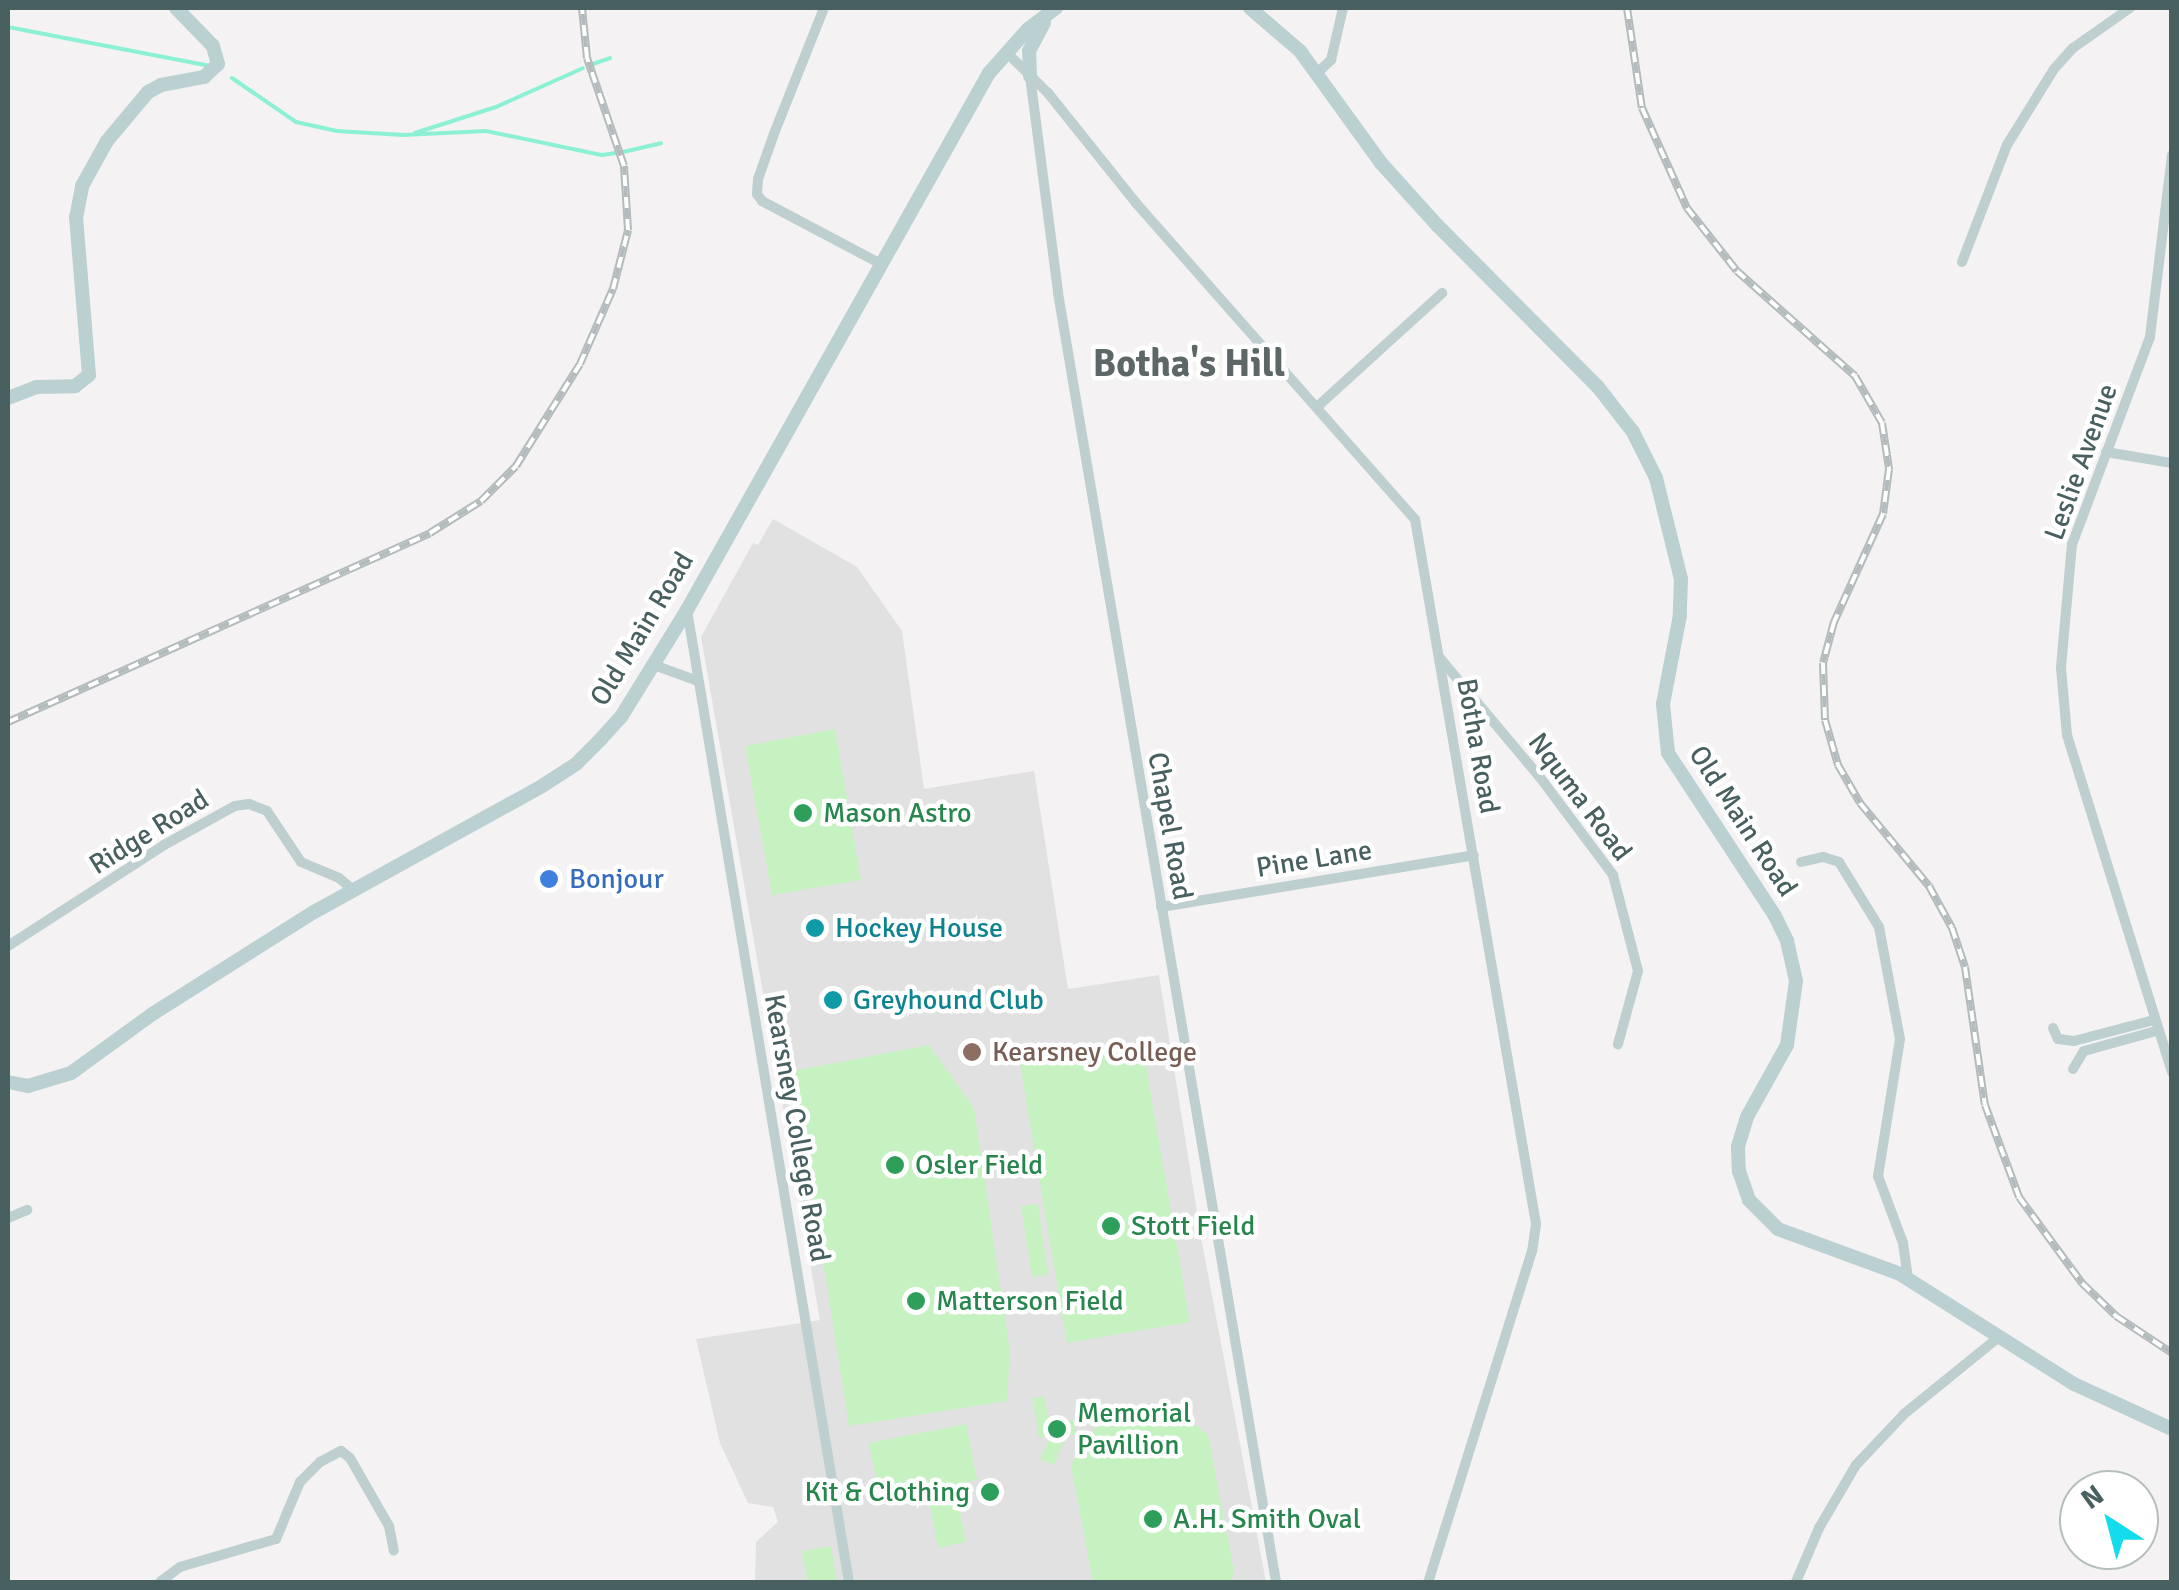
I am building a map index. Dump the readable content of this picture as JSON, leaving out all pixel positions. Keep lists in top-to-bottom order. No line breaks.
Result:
{"streets":{"main road":["Old Main Road"],"street":["Leslie Avenue","Botha Road","Nquma Road","Chapel Road","Ridge Road","Pine Lane","Kearsney College Road"]},"crossings":[["Old Main Road","Botha Road"],["Old Main Road","Ridge Road"],["Old Main Road","Kearsney College Road"],["Botha Road","Nquma Road"],["Botha Road","Chapel Road"],["Botha Road","Pine Lane"],["Chapel Road","Pine Lane"]],"districts":["Botha's Hill"],"places":["Mason Astro","Bonjour","Hockey House","Greyhound Club","Kearsney College","Osler Field","Stott Field","Matterson Field","Memorial Pavillion","Kit & Clothing","A.H. Smith Oval"],"north":"top left"}
